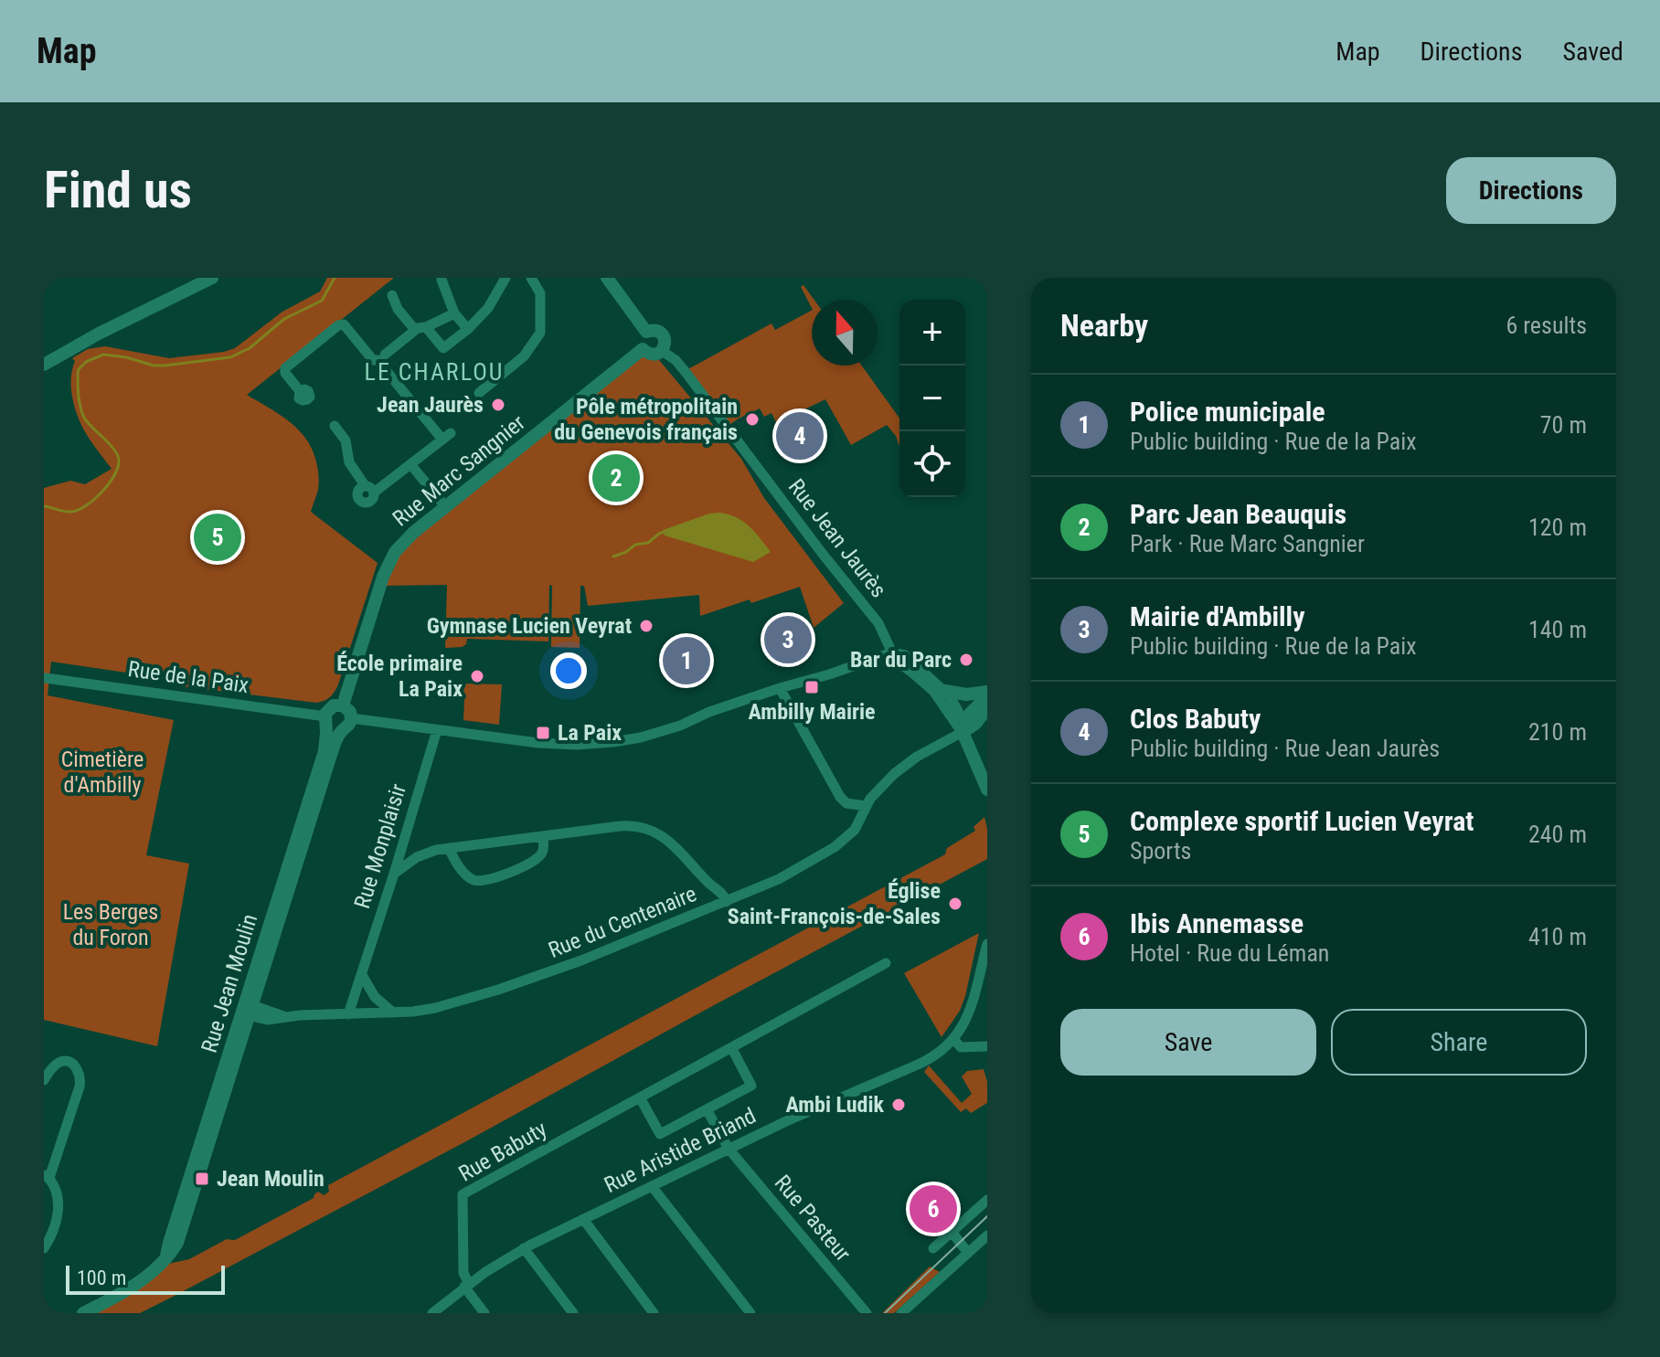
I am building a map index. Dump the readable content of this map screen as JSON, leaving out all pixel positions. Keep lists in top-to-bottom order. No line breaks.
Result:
{"streets":{"street":["Rue Marc Sangnier","Rue Jean Jaurès","Rue de la Paix","Rue Monplaisir","Rue du Centenaire","Rue Jean Moulin","Rue Aristide Briand","Rue Babuty","Rue Pasteur"]},"crossings":[["Rue Marc Sangnier","Rue Jean Jaurès"],["Rue Marc Sangnier","Rue de la Paix"],["Rue Marc Sangnier","Rue Jean Moulin"],["Rue Jean Jaurès","Rue du Centenaire"],["Rue de la Paix","Rue Jean Moulin"],["Rue Monplaisir","Rue du Centenaire"],["Rue du Centenaire","Rue Jean Moulin"],["Rue Aristide Briand","Rue Babuty"],["Rue Aristide Briand","Rue Pasteur"]],"districts":["LE CHARLOU"],"parks":["Cimetière d'Ambilly","Les Berges du Foron"],"places":{"other":["Jean Jaurès","Pôle métropolitain du Genevois français","Gymnase Lucien Veyrat","Bar du Parc","École primaire La Paix","Église Saint-François-de-Sales","Ambi Ludik"],"transit":["Ambilly Mairie","La Paix","Jean Moulin"]},"scale_bar":"100 m","north":"top","page":{"header":"Map","nav":["Map","Directions","Saved"],"buttons":["Directions",["Save","Share"]],"title":"Find us","heading":["Nearby","6 results"],"map_buttons":["+","−"],"list":[{"mark":"1","name":"Police municipale","note":"Public building · Rue de la Paix","value":"70 m"},{"mark":"2","name":"Parc Jean Beauquis","note":"Park · Rue Marc Sangnier","value":"120 m"},{"mark":"3","name":"Mairie d'Ambilly","note":"Public building · Rue de la Paix","value":"140 m"},{"mark":"4","name":"Clos Babuty","note":"Public building · Rue Jean Jaurès","value":"210 m"},{"mark":"5","name":"Complexe sportif Lucien Veyrat","note":"Sports","value":"240 m"},{"mark":"6","name":"Ibis Annemasse","note":"Hotel · Rue du Léman","value":"410 m"}],"pins":["4","2","5","3","1","6"],"scale":"100 m"}}
